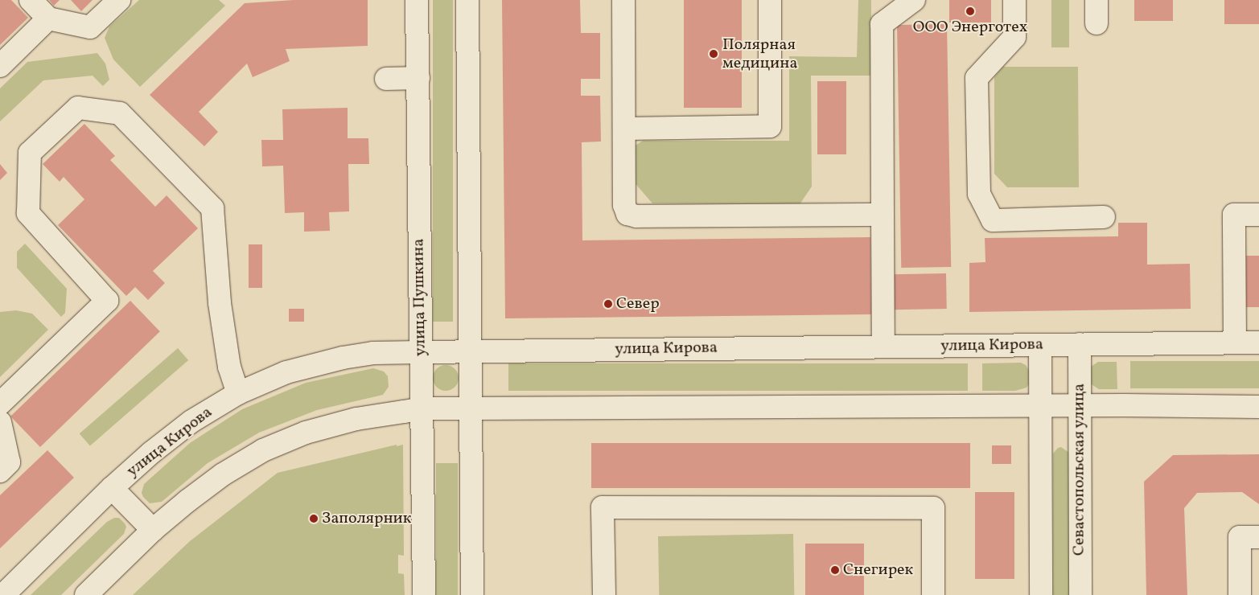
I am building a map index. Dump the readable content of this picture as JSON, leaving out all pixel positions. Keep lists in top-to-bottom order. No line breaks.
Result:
{"streets":{"street":["улица Пушкина","улица Кирова","Севастопольская улица"]},"crossings":[["улица Пушкина","улица Кирова"],["улица Кирова","Севастопольская улица"]],"places":["ООО Энерготех","Полярная медицина","Север","Заполярник","Снегирек"]}
